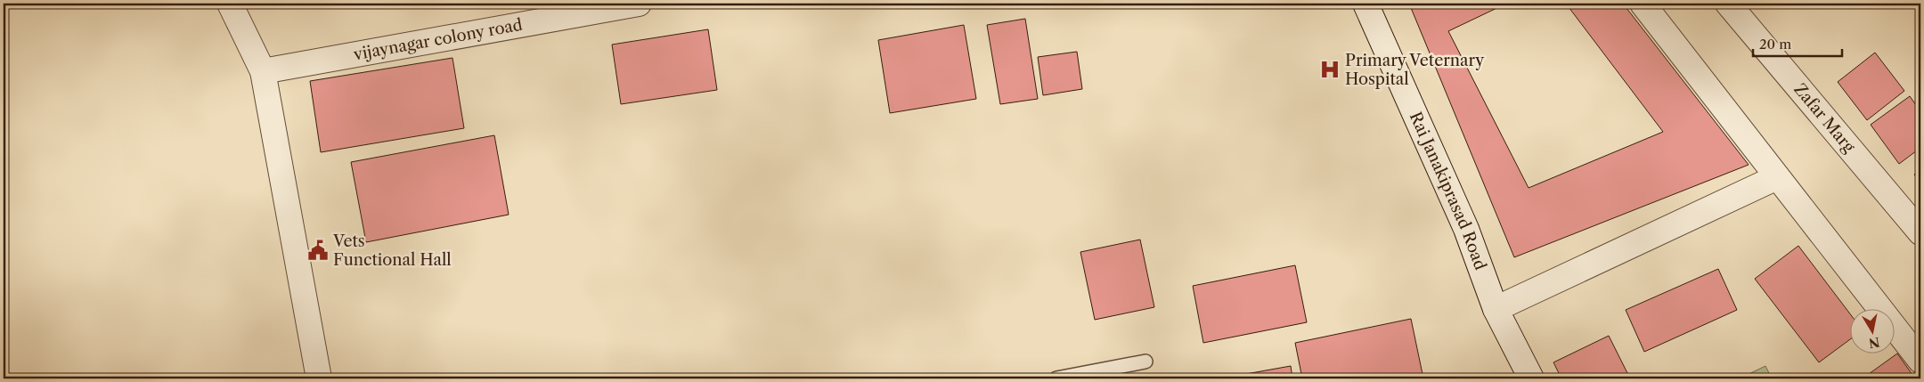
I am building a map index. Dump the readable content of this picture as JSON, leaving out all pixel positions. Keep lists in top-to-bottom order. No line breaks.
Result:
{"streets":{"street":["vijaynagar colony road","Zafar Marg","Rai Janakiprasad Road"]},"places":{"hospital":["Primary Veternary Hospital"],"public building":["Vets Functional Hall"]},"scale_bar":"20 m","north":"bottom"}
